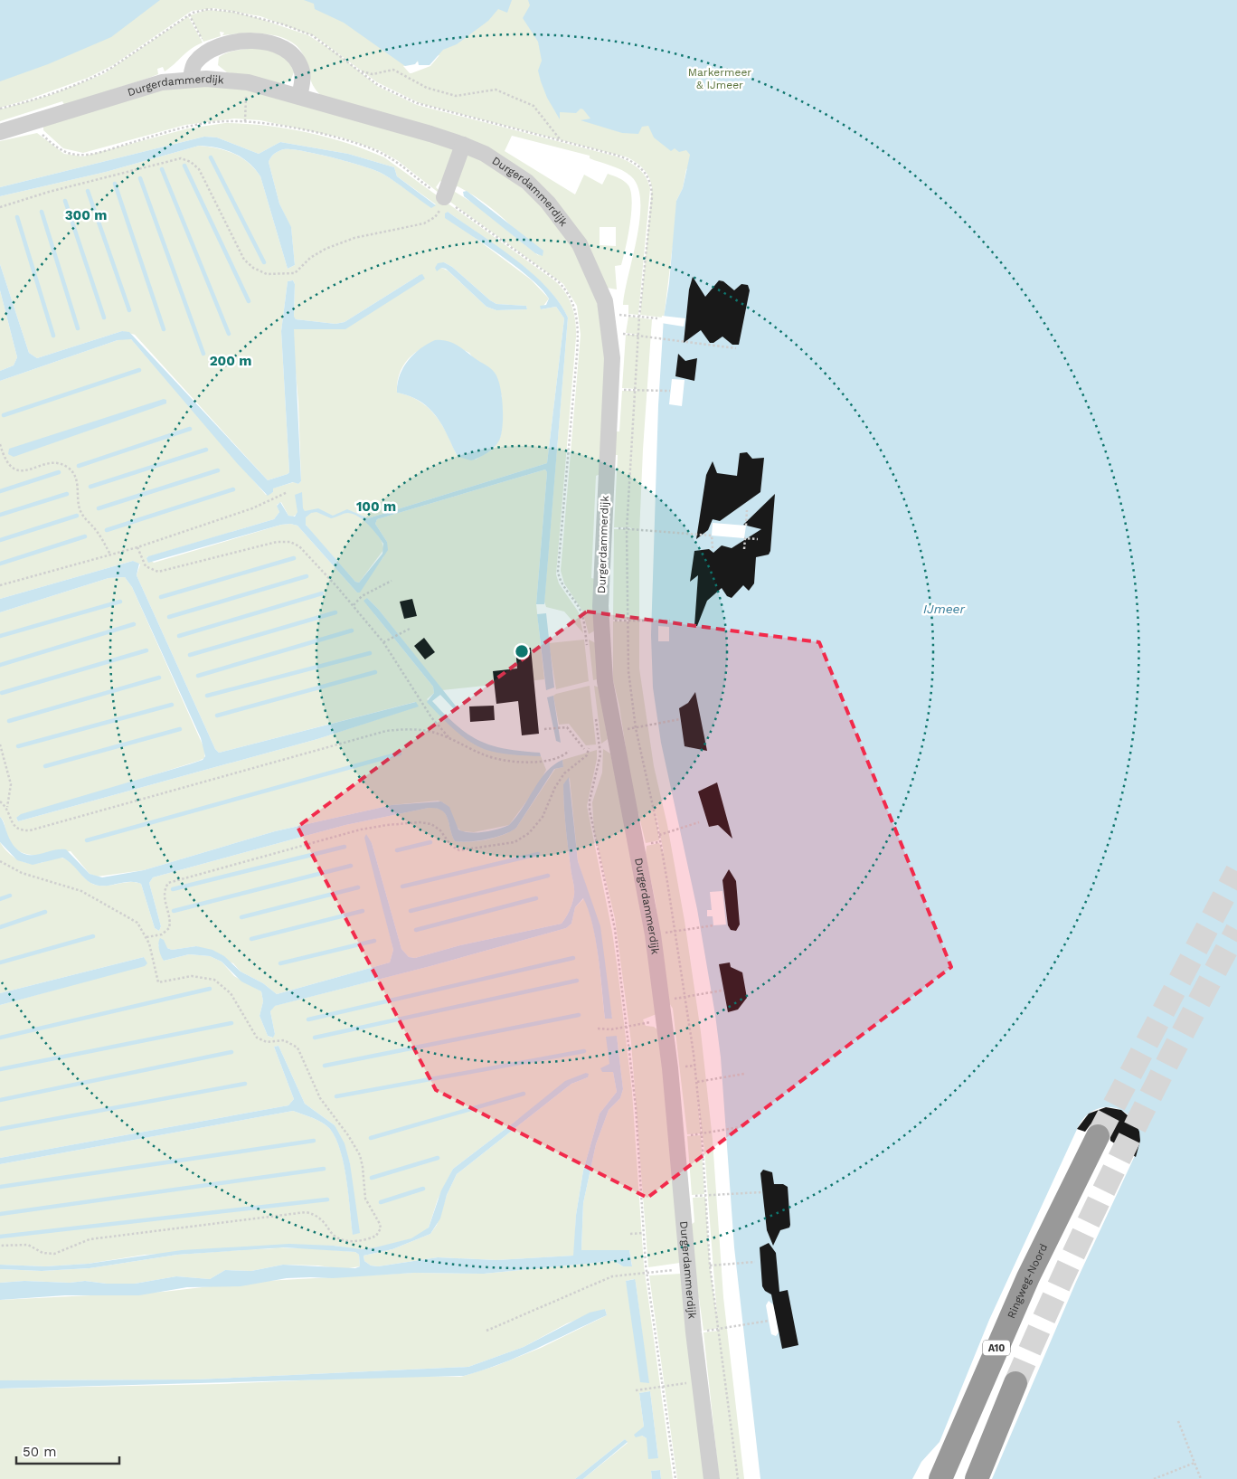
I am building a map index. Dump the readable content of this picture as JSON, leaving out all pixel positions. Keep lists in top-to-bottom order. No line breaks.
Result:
{"streets":{"highway":["Ringweg-Noord","A10"],"street":["Durgerdammerdijk"]},"water":["IJmeer"],"parks":["Markermeer & IJmeer"],"scale_bar":"50 m","rings":["300 m","200 m","100 m"]}
